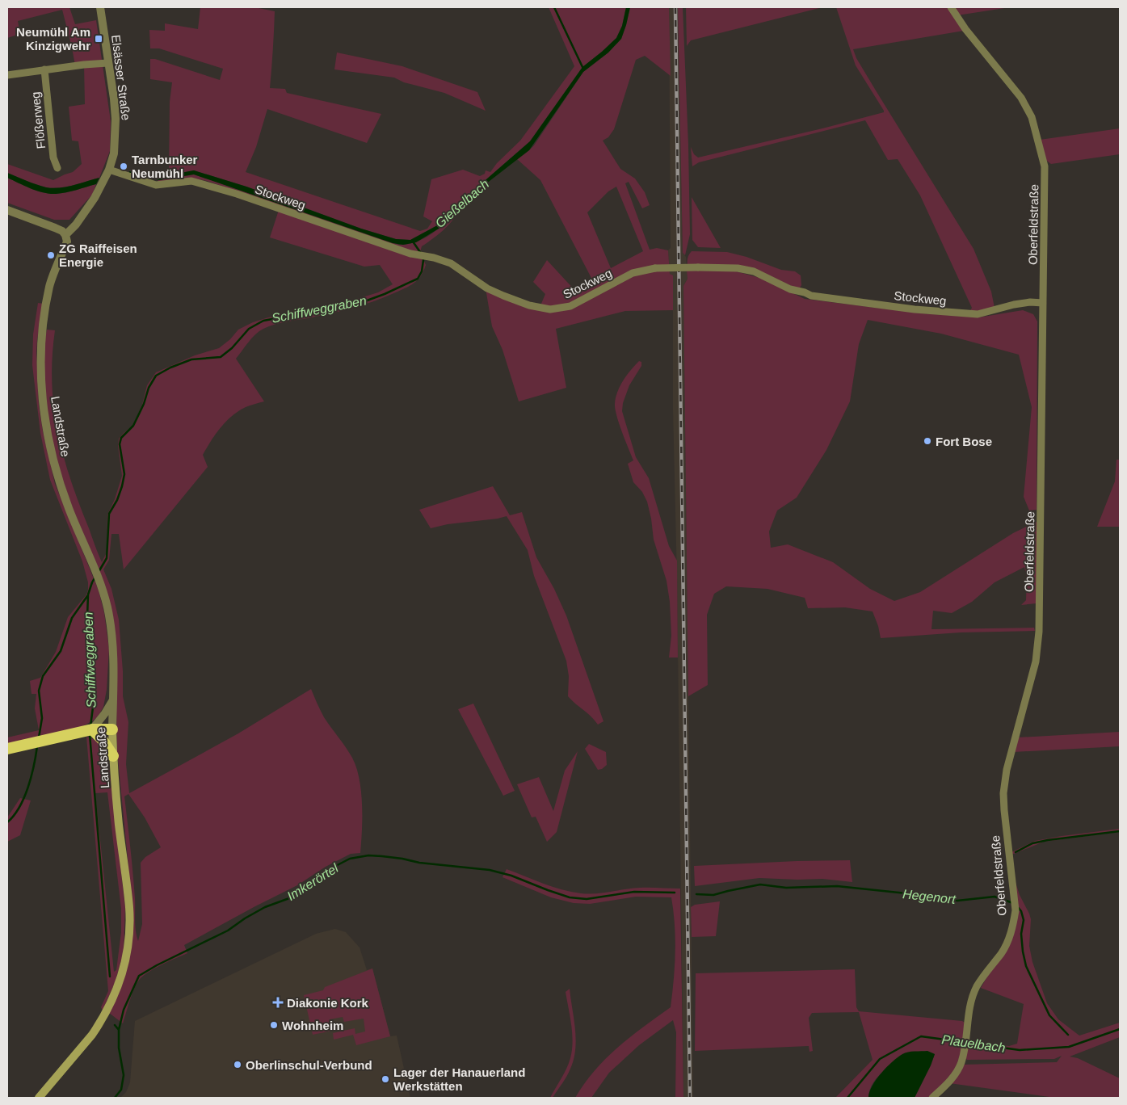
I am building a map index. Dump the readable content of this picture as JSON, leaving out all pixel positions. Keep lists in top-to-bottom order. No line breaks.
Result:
{"streets":{"main road":["Landstraße"],"street":["Elsässer Straße","Flößerweg","Stockweg","Oberfeldstraße"]},"crossings":[["Elsässer Straße","Stockweg"],["Elsässer Straße","Landstraße"],["Stockweg","Oberfeldstraße"]],"water":["Gießelbach","Schiffweggraben","Imkerörtel","Hegenort","Plauelbach"],"places":{"transit":["Neumühl Am Kinzigwehr"],"other":["Tarnbunker Neumühl","ZG Raiffeisen Energie","Fort Bose","Wohnheim","Oberlinschul-Verbund","Lager der Hanauerland Werkstätten"],"health":["Diakonie Kork"]}}
